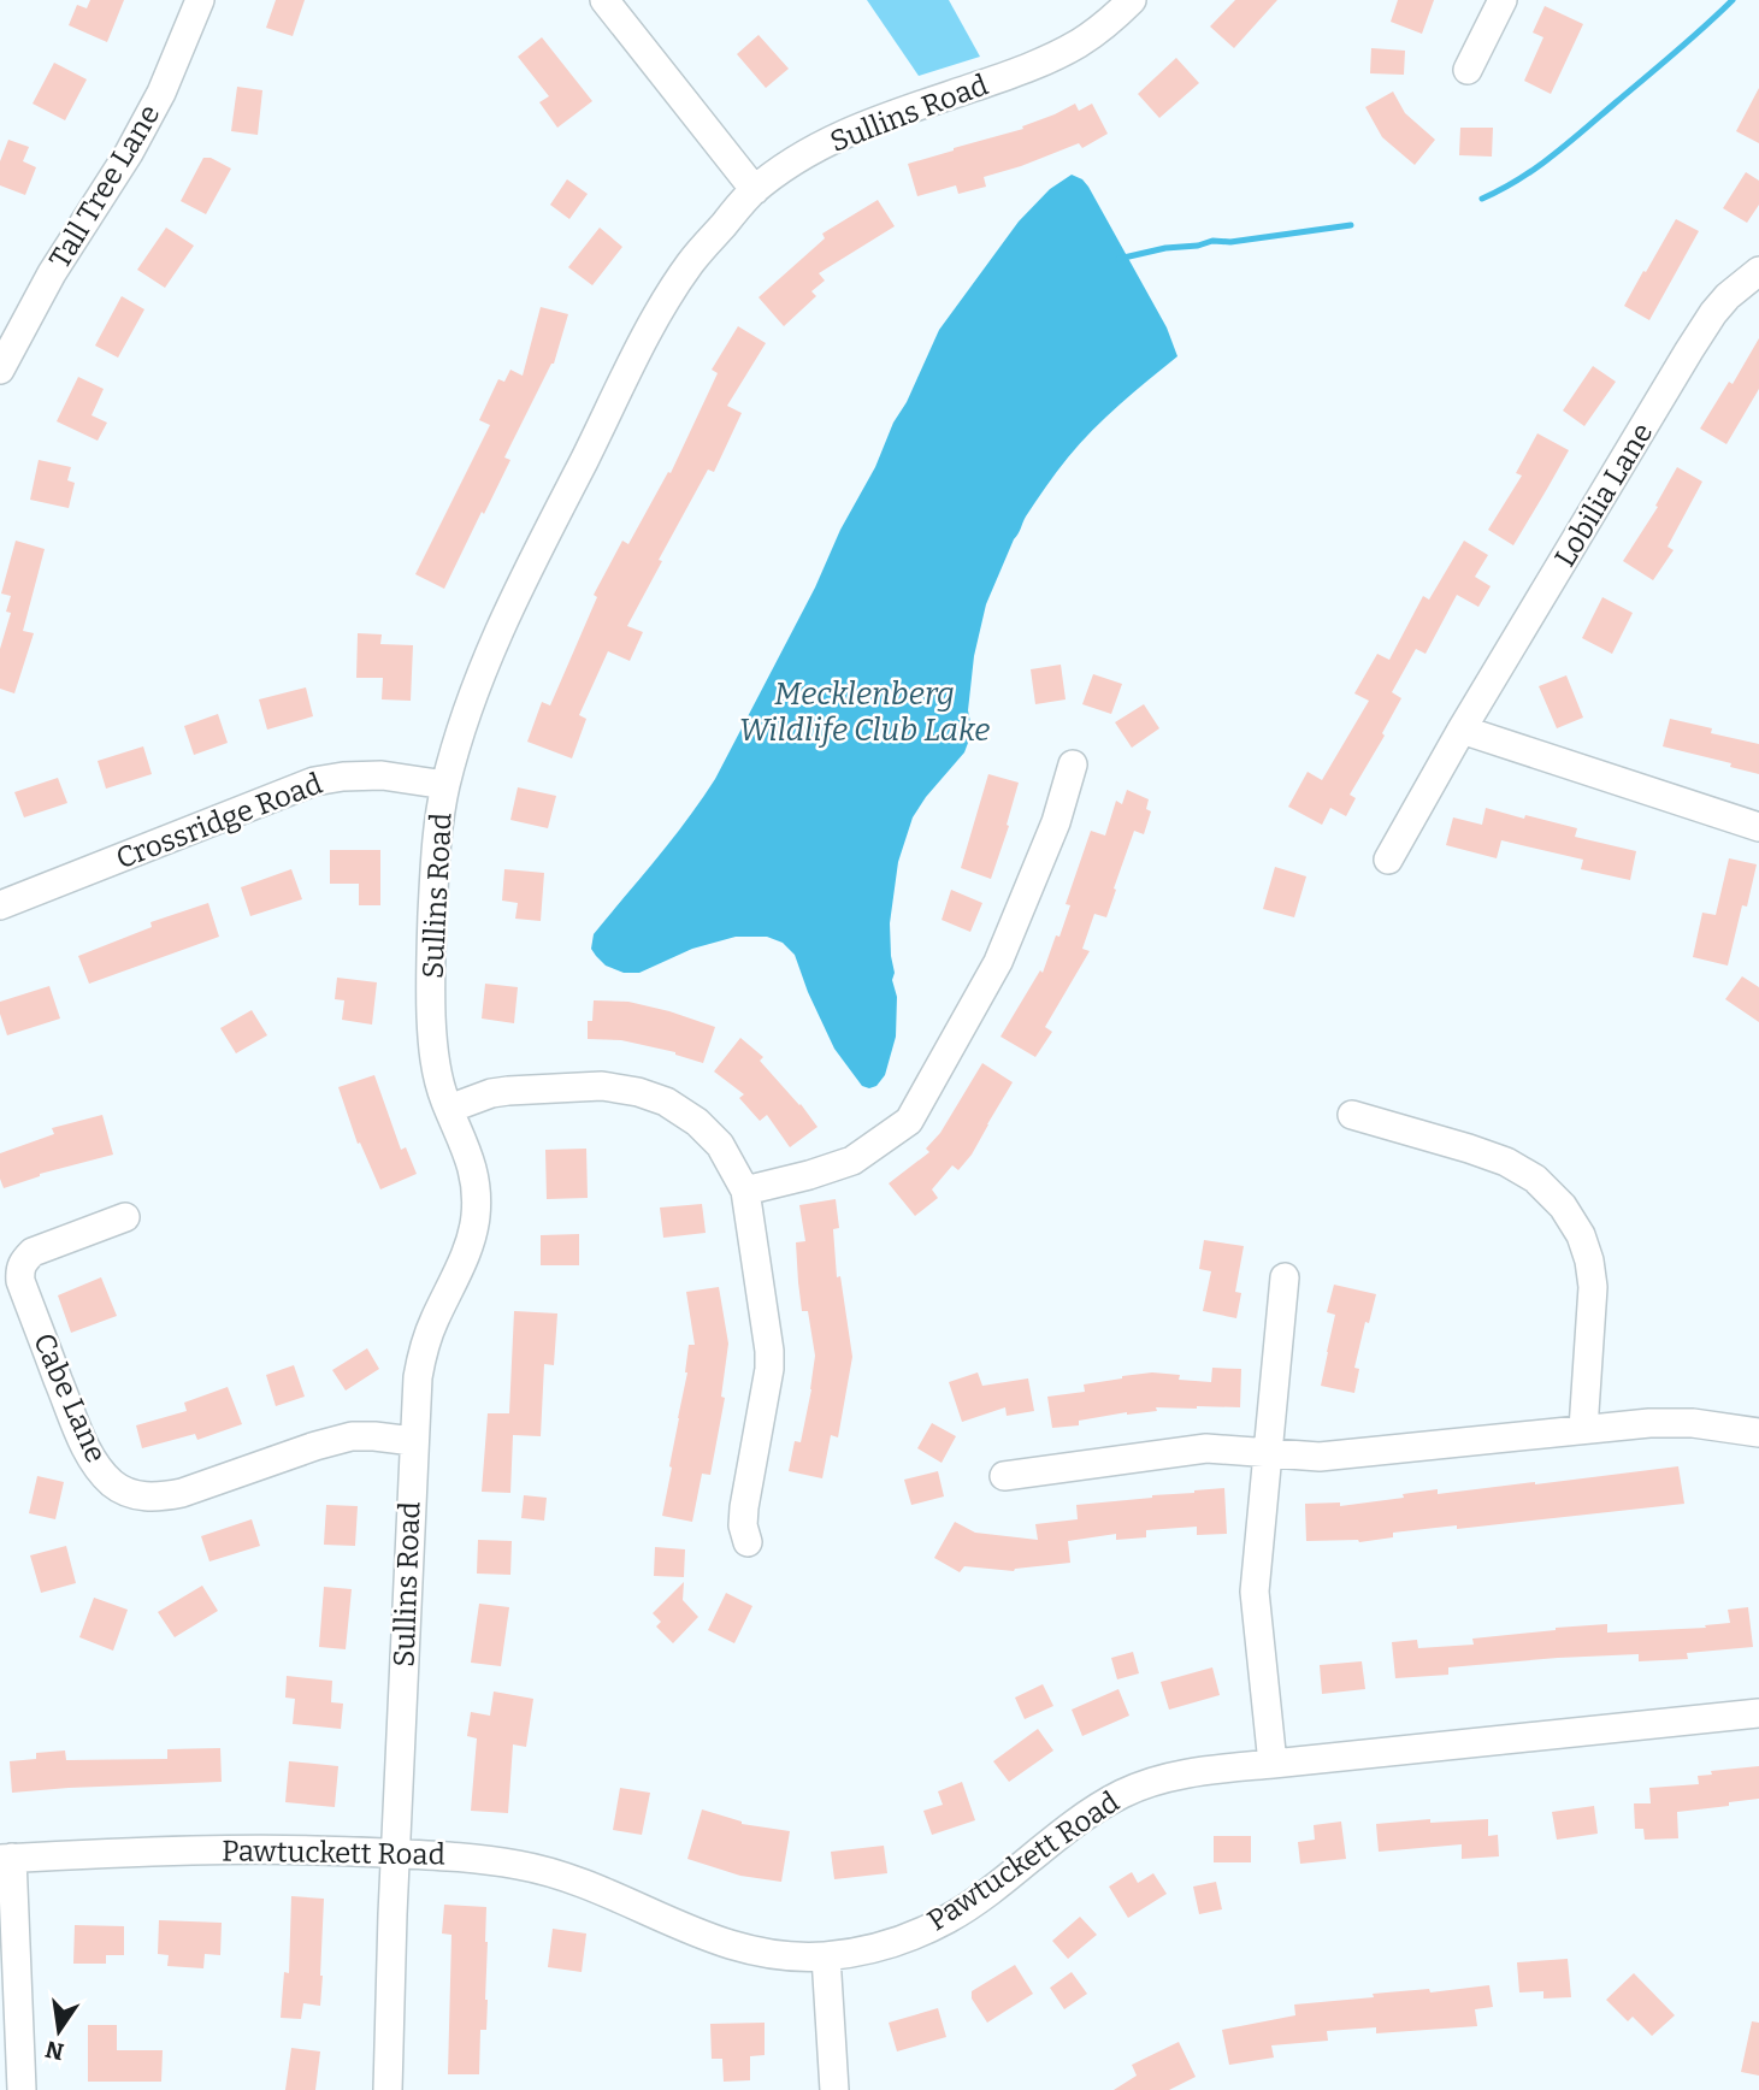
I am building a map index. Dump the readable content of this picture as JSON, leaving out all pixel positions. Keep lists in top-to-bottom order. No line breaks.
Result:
{"streets":{"street":["Sullins Road","Tall Tree Lane","Lobilia Lane","Crossridge Road","Cabe Lane","Pawtuckett Road"]},"crossings":[["Sullins Road","Crossridge Road"],["Sullins Road","Cabe Lane"],["Sullins Road","Pawtuckett Road"]],"water":["Mecklenberg Wildlife Club Lake"],"north":"bottom"}
